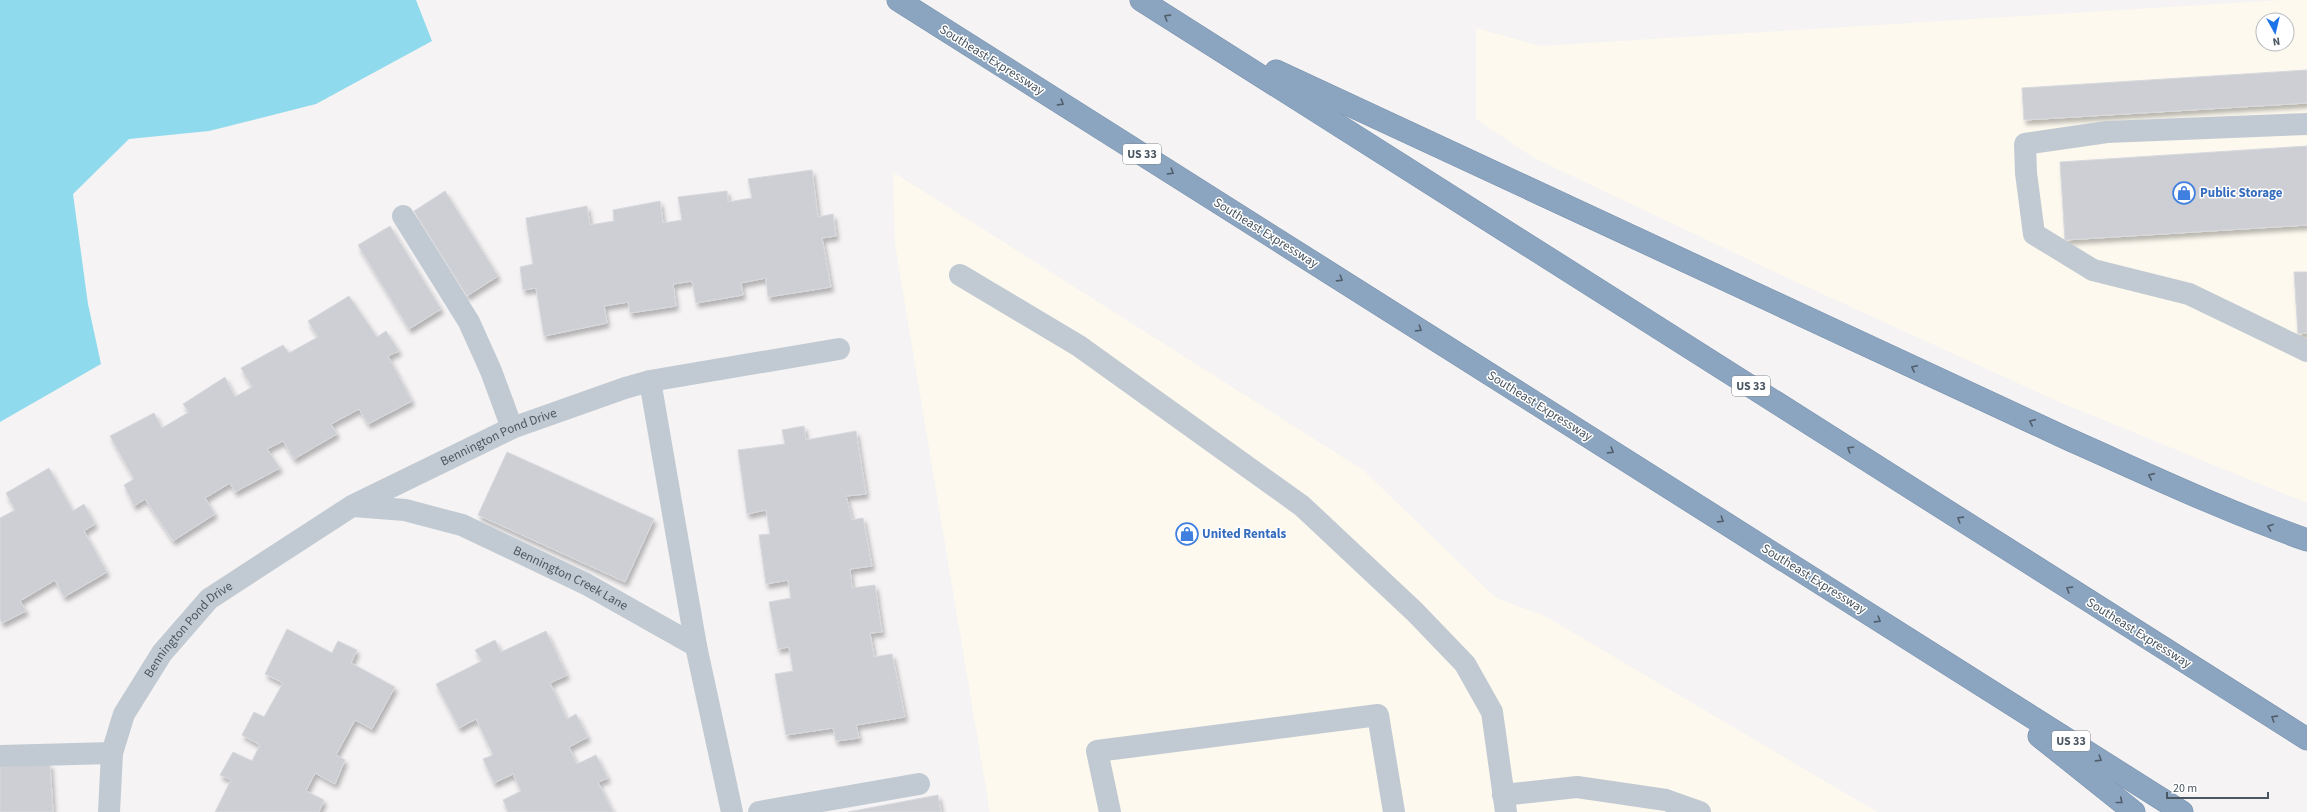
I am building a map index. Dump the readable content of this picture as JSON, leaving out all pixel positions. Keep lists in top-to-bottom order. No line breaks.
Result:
{"streets":{"highway":["Southeast Expressway","US 33"],"street":["Bennington Pond Drive","Bennington Creek Lane"]},"crossings":[["Bennington Pond Drive","Bennington Creek Lane"]],"places":{"shop":["Public Storage","United Rentals"]},"scale_bar":"20 m","north":"bottom"}
